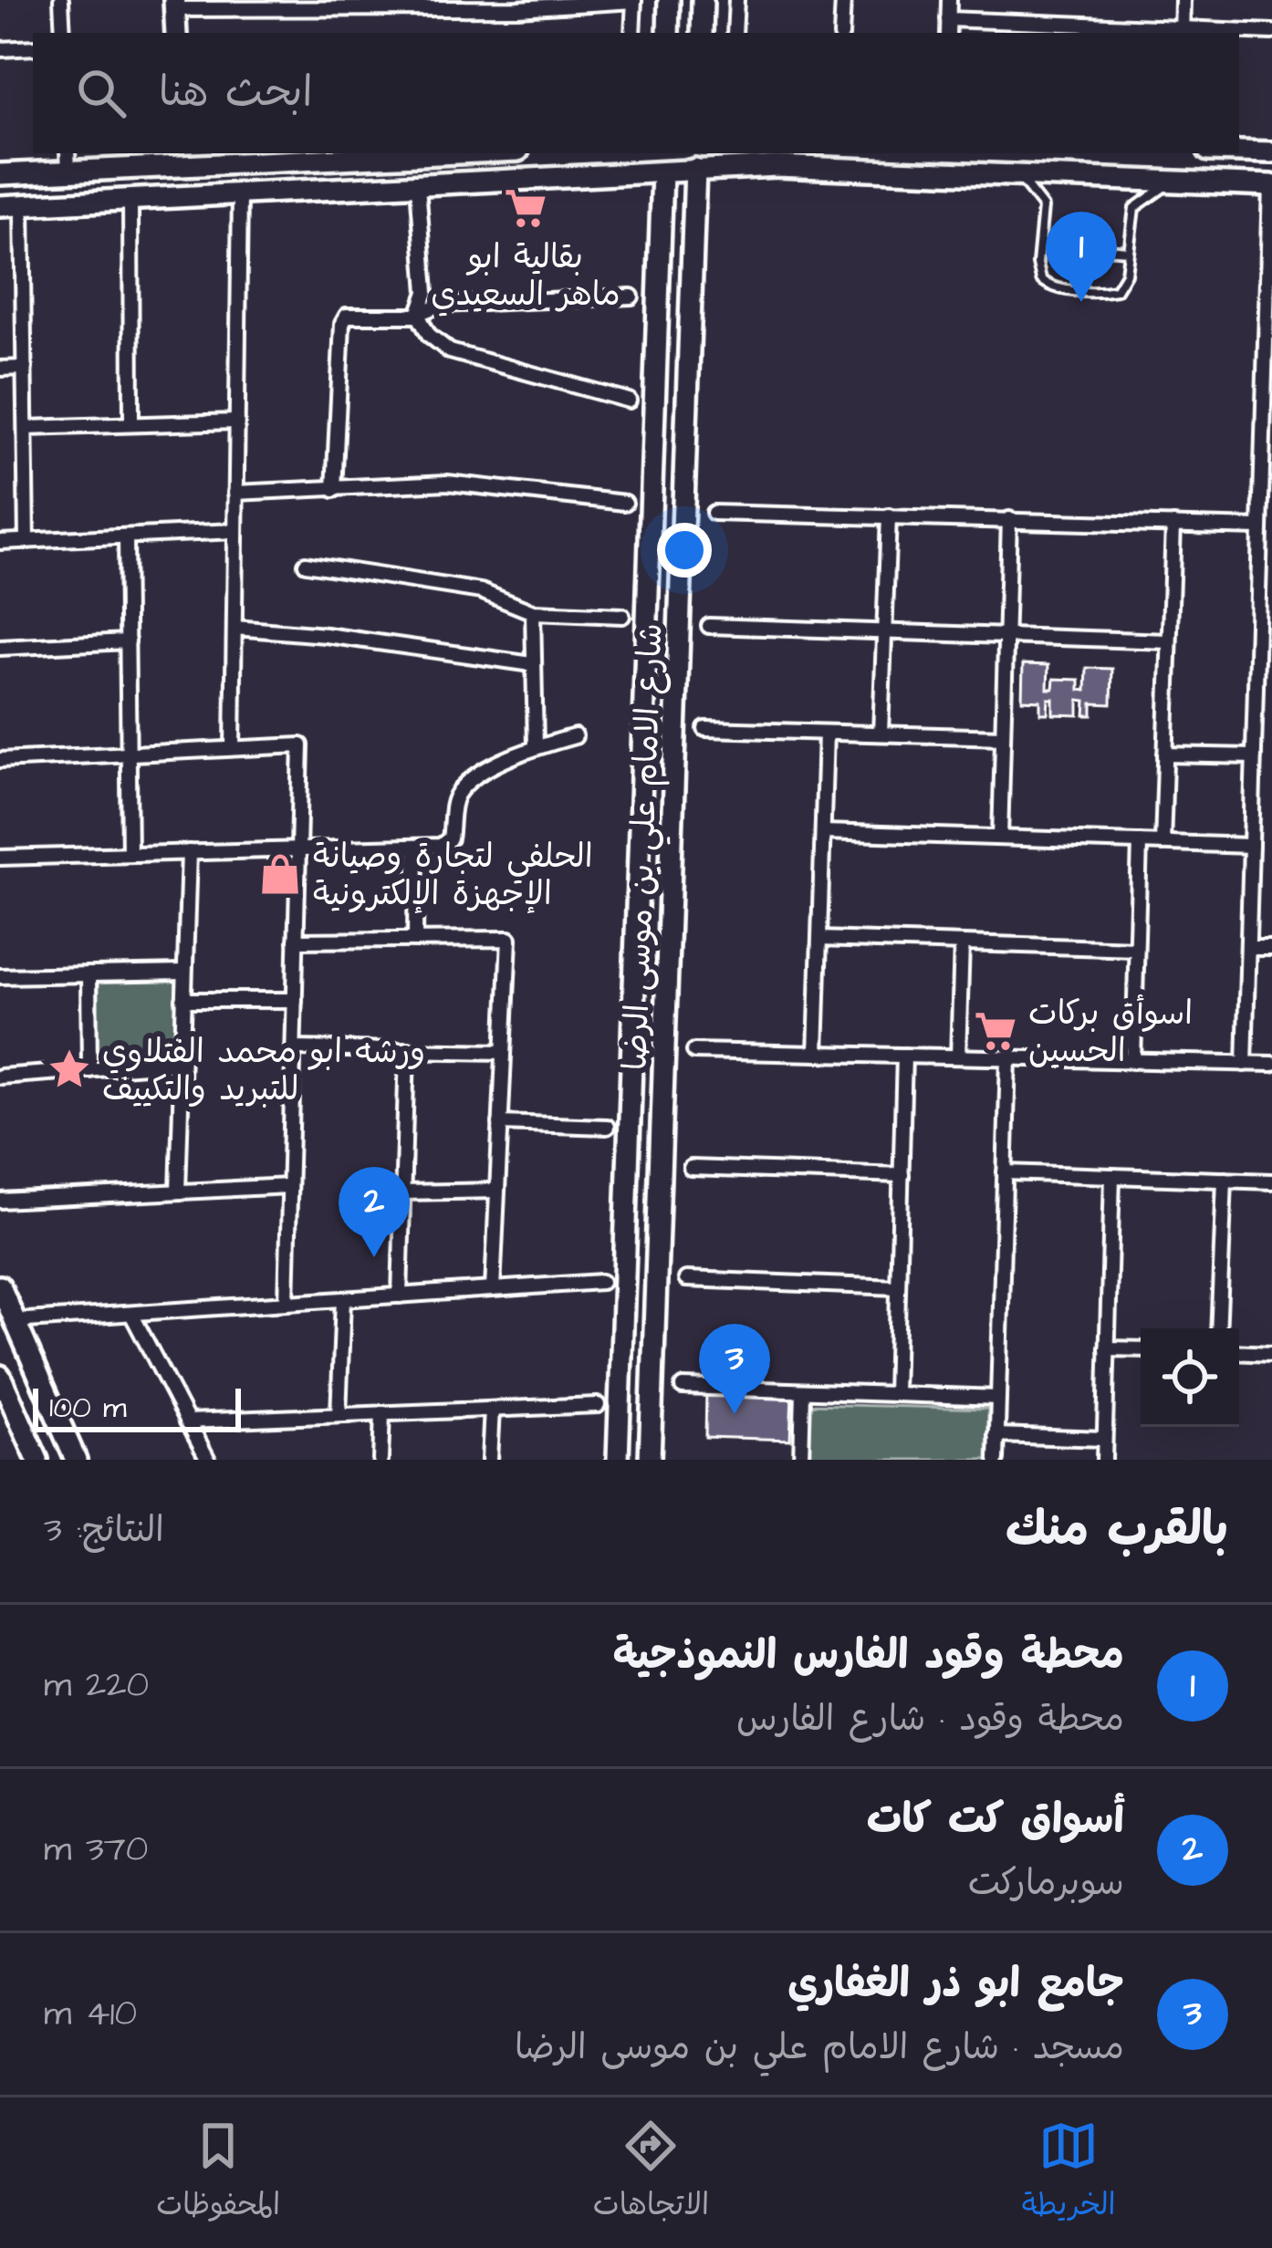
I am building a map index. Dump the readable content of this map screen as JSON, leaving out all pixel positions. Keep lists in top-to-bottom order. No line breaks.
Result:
{"streets":{"main road":["شارع الامام علي بن موسى الرضا"]},"places":{"supermarket":["بقالية ابو ماهر السعيدي","اسوأق بركات الحسين"],"shop":["الحلفي لتجارة وصيانة الإجهزة الإلكترونية"],"place":["ورشه ابو محمد الفتلاوي للتبريد والتكييف"]},"scale_bar":"100 m","page":{"search":"ابحث هنا","pins":["1","2","3"],"scale":"100 m","heading":["بالقرب منك","النتائج: 3"],"list":[{"mark":"1","name":"محطة وقود الفارس النموذجية","note":"محطة وقود · شارع الفارس","value":"220 m"},{"mark":"2","name":"أسواق كت كات","note":"سوبرماركت","value":"370 m"},{"mark":"3","name":"جامع ابو ذر الغفاري","note":"مسجد · شارع الامام علي بن موسى الرضا","value":"410 m"}],"nav":["الخريطة","الاتجاهات","المحفوظات"]}}
